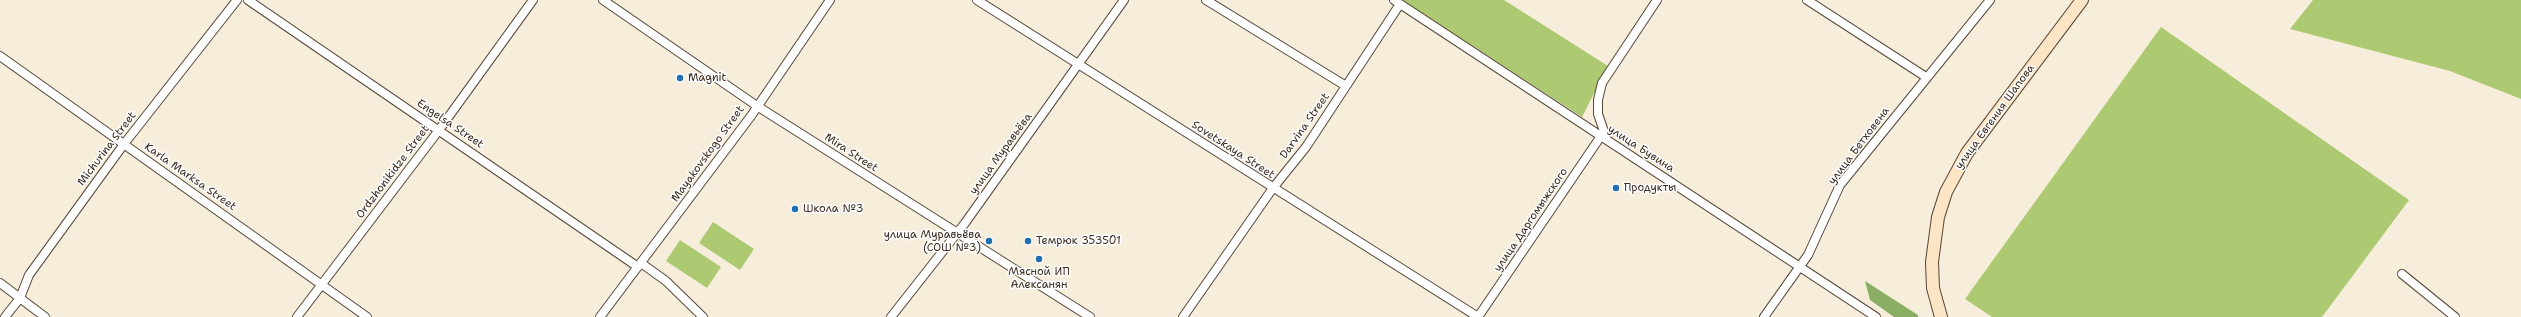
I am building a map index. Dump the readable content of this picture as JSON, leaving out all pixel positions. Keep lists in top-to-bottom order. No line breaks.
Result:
{"streets":{"street":["улица Евгения Шапова","Engelsa Street","Darvina Street","улица Бетховена","Michurina Street","улица Бувина","Sovetskaya Street","Mira Street","Mayakovskogo Street","улица Муравьёва","Ordzhonikidze Street","Karla Marksa Street","улица Даргомыжского"]},"crossings":[["Engelsa Street","Mayakovskogo Street"],["Engelsa Street","Ordzhonikidze Street"],["Darvina Street","улица Бувина"],["Darvina Street","Sovetskaya Street"],["улица Бетховена","улица Бувина"],["Michurina Street","Karla Marksa Street"],["улица Бувина","улица Даргомыжского"],["Sovetskaya Street","улица Муравьёва"],["Sovetskaya Street","улица Даргомыжского"],["Mira Street","Mayakovskogo Street"],["Mira Street","улица Муравьёва"],["Ordzhonikidze Street","Karla Marksa Street"]],"places":["Magnit","Продукты","Школа №3","улица Муравьёва (СОШ №3)","Темрюк 353501","Мясной ИП Алексанян"]}
